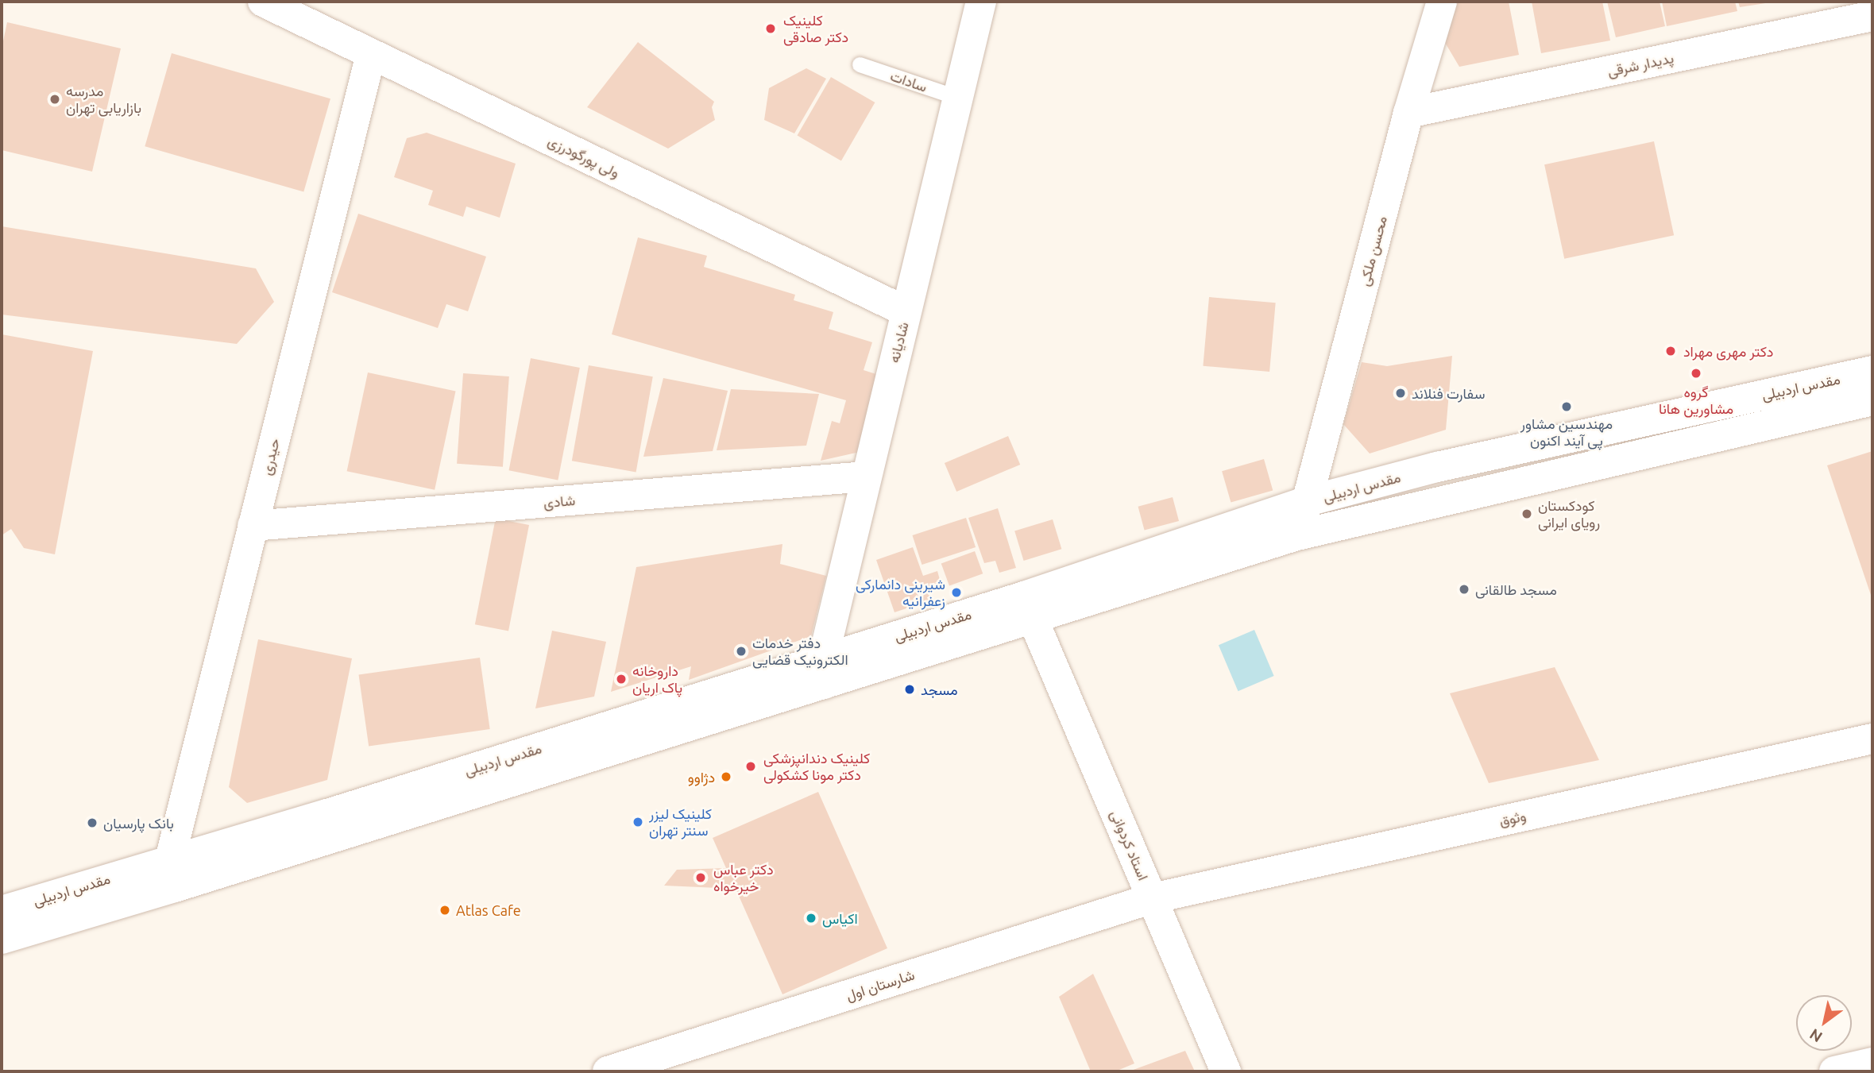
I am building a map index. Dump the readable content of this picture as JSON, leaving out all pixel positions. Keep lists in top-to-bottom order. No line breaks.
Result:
{"streets":{"street":["پدیدار شرقی","ولی پورگودرزی","محسن ملکی","شادیانه","مقدس اردبیلی","حیدری","شادی","وثوق","استاد کردوانی","شارستان اول"],"lane":["سادات"]},"crossings":[["پدیدار شرقی","محسن ملکی"],["سادات","شادیانه"],["ولی پورگودرزی","شادیانه"],["ولی پورگودرزی","حیدری"],["محسن ملکی","مقدس اردبیلی"],["شادیانه","مقدس اردبیلی"],["شادیانه","شادی"],["مقدس اردبیلی","حیدری"],["مقدس اردبیلی","استاد کردوانی"],["حیدری","شادی"],["وثوق","استاد کردوانی"],["وثوق","شارستان اول"],["استاد کردوانی","شارستان اول"]],"places":["کلینیک دکتر صادقی","مدرسه بازاریابی تهران","دکتر مهری مهراد","گروه مشاورین هانا","سفارت فنلاند","مهندسین مشاور پی آیند اکنون","کودکستان رویای ایرانی","مسجد طالقانی","شیرینی دانمارکی زعفرانیه","دفتر خدمات الکترونیک قضایی","داروخانه پاک اریان","مسجد","کلینیک دندانپزشکی دکتر مونا کشکولی","دژاوو","کلینیک لیزر سنتر تهران","بانک پارسیان","دکتر عباس خیرخواه","Atlas Cafe","اکیاس"],"north":"bottom left"}
